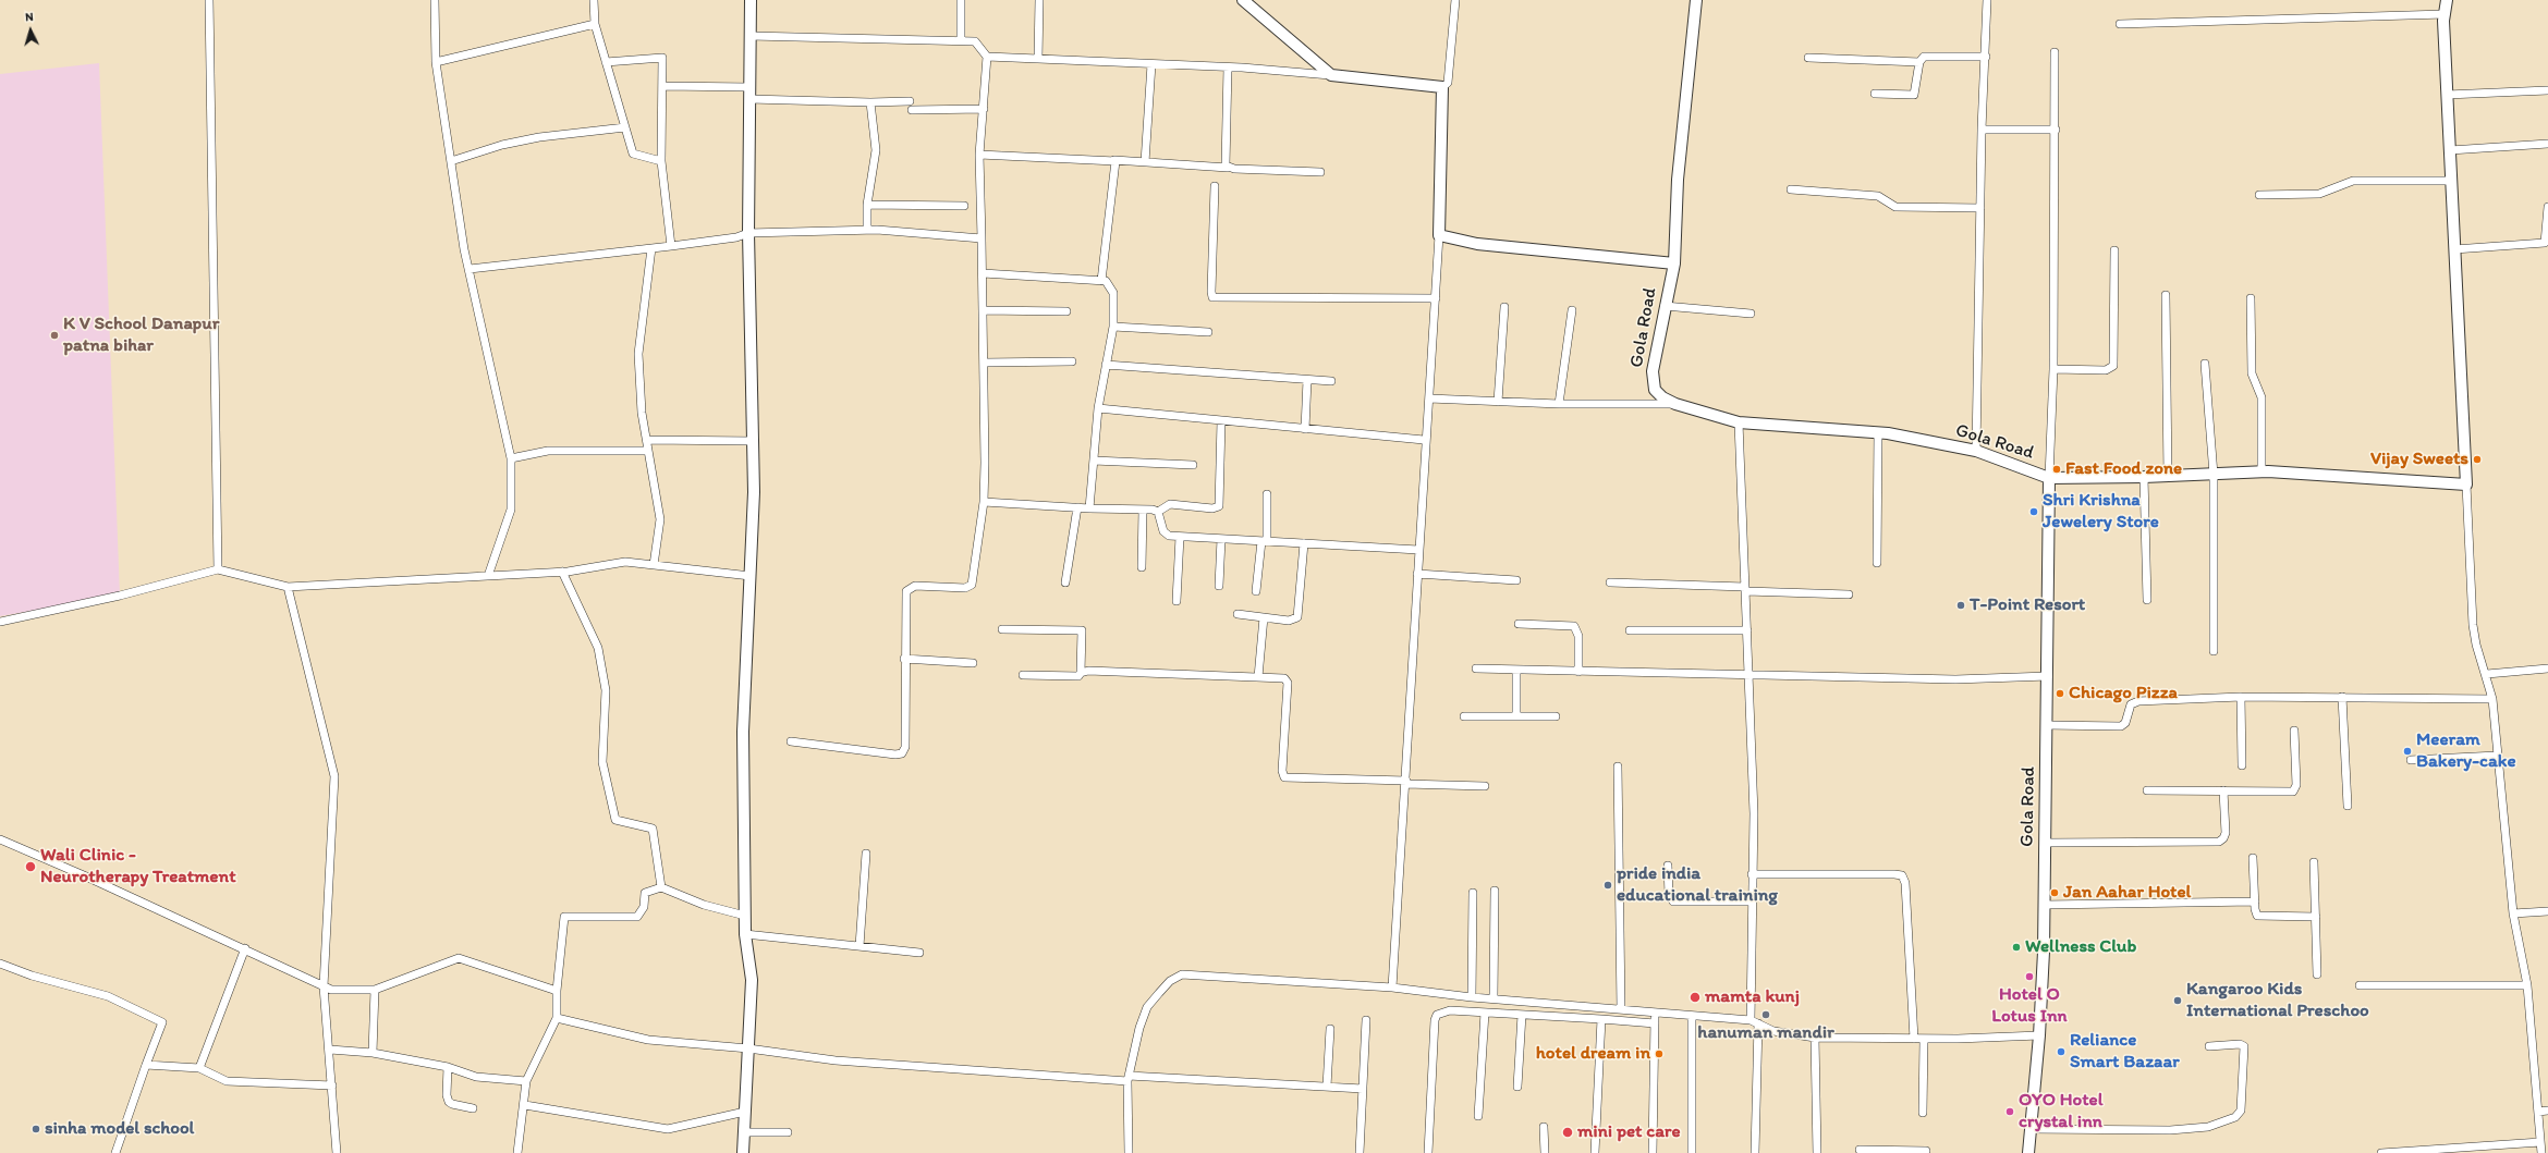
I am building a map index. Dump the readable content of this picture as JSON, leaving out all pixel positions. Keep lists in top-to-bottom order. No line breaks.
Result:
{"streets":{"street":["Gola Road"]},"places":["K V School Danapur patna bihar","Vijay Sweets","Fast Food zone","Shri Krishna Jewelery Store","T-Point Resort","Chicago Pizza","Meeram Bakery-cake","Wali Clinic - Neurotherapy Treatment","pride india educational training","Jan Aahar Hotel","Wellness Club","Hotel O Lotus Inn","mamta kunj","Kangaroo Kids International Preschoo","hanuman mandir","Reliance Smart Bazaar","hotel dream in","OYO Hotel crystal inn","sinha model school","mini pet care"],"north":"top"}
